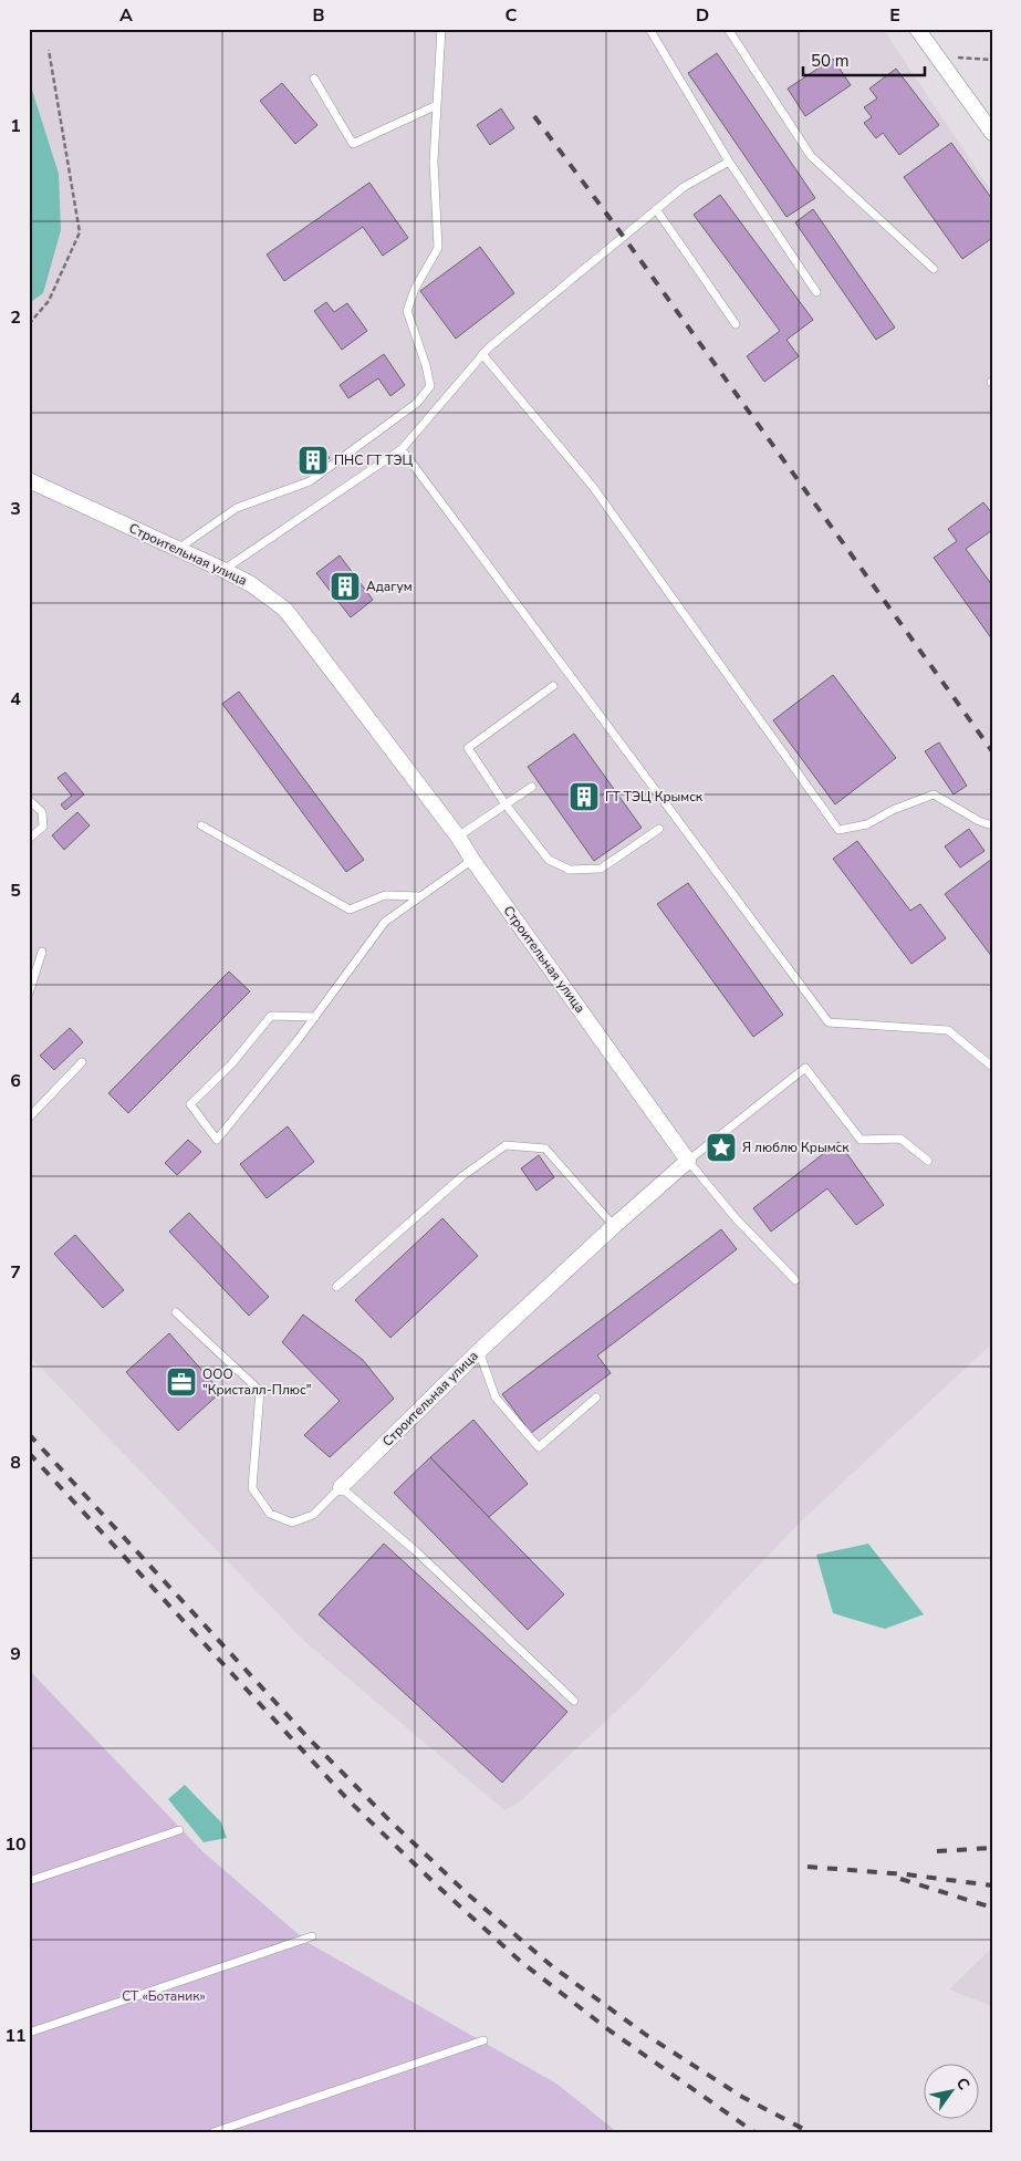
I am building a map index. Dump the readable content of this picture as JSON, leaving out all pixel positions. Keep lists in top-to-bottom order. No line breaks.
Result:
{"streets":{"street":["Строительная улица"]},"parks":["СТ «Ботаник»"],"places":{"building":["ПНС ГТ ТЭЦ","Адагум","ГТ ТЭЦ Крымск"],"place":["Я люблю Крымск"],"office":["ООО \"Кристалл-Плюс\""]},"scale_bar":"50 m","north":"top right","grid":{"columns":["A","B","C","D","E"],"rows":["1","2","3","4","5","6","7","8","9","10","11"]}}
